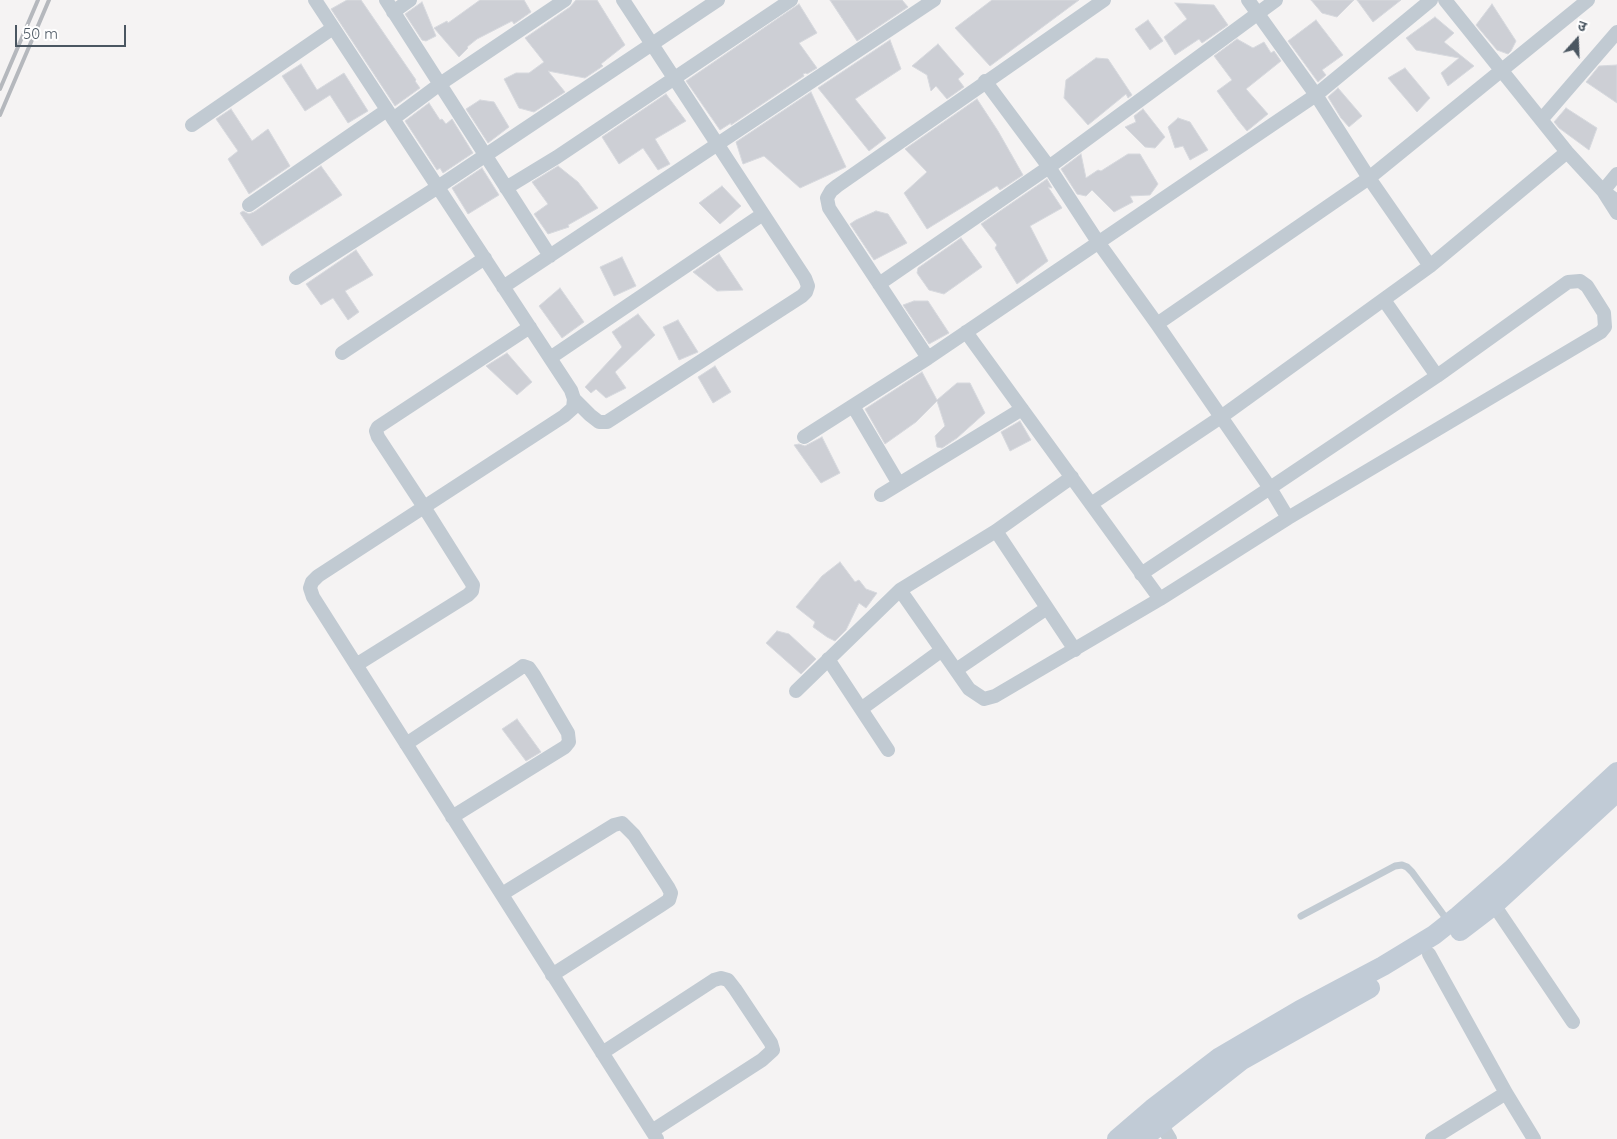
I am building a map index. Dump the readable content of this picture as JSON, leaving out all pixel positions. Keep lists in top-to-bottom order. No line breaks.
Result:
{"scale_bar":"50 m","north":"top"}
